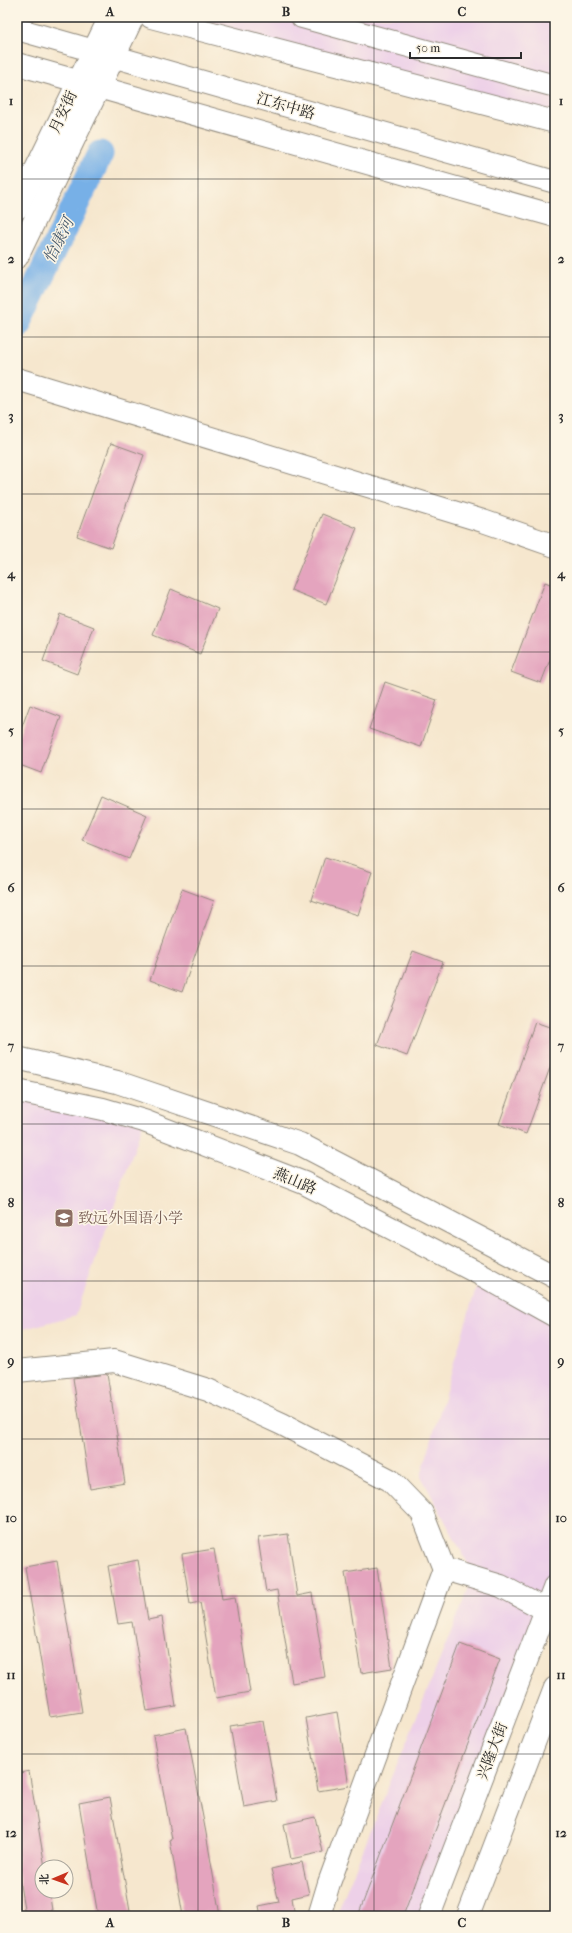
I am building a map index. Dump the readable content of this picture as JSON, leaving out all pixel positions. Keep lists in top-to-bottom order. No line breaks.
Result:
{"streets":{"street":["江东中路","月安街","燕山路","兴隆大街"]},"crossings":[["江东中路","月安街"]],"water":["怡康河"],"places":{"school or university":["致远外国语小学"]},"scale_bar":"50 m","north":"left","grid":{"columns":["A","B","C"],"rows":["1","2","3","4","5","6","7","8","9","10","11","12"]}}
